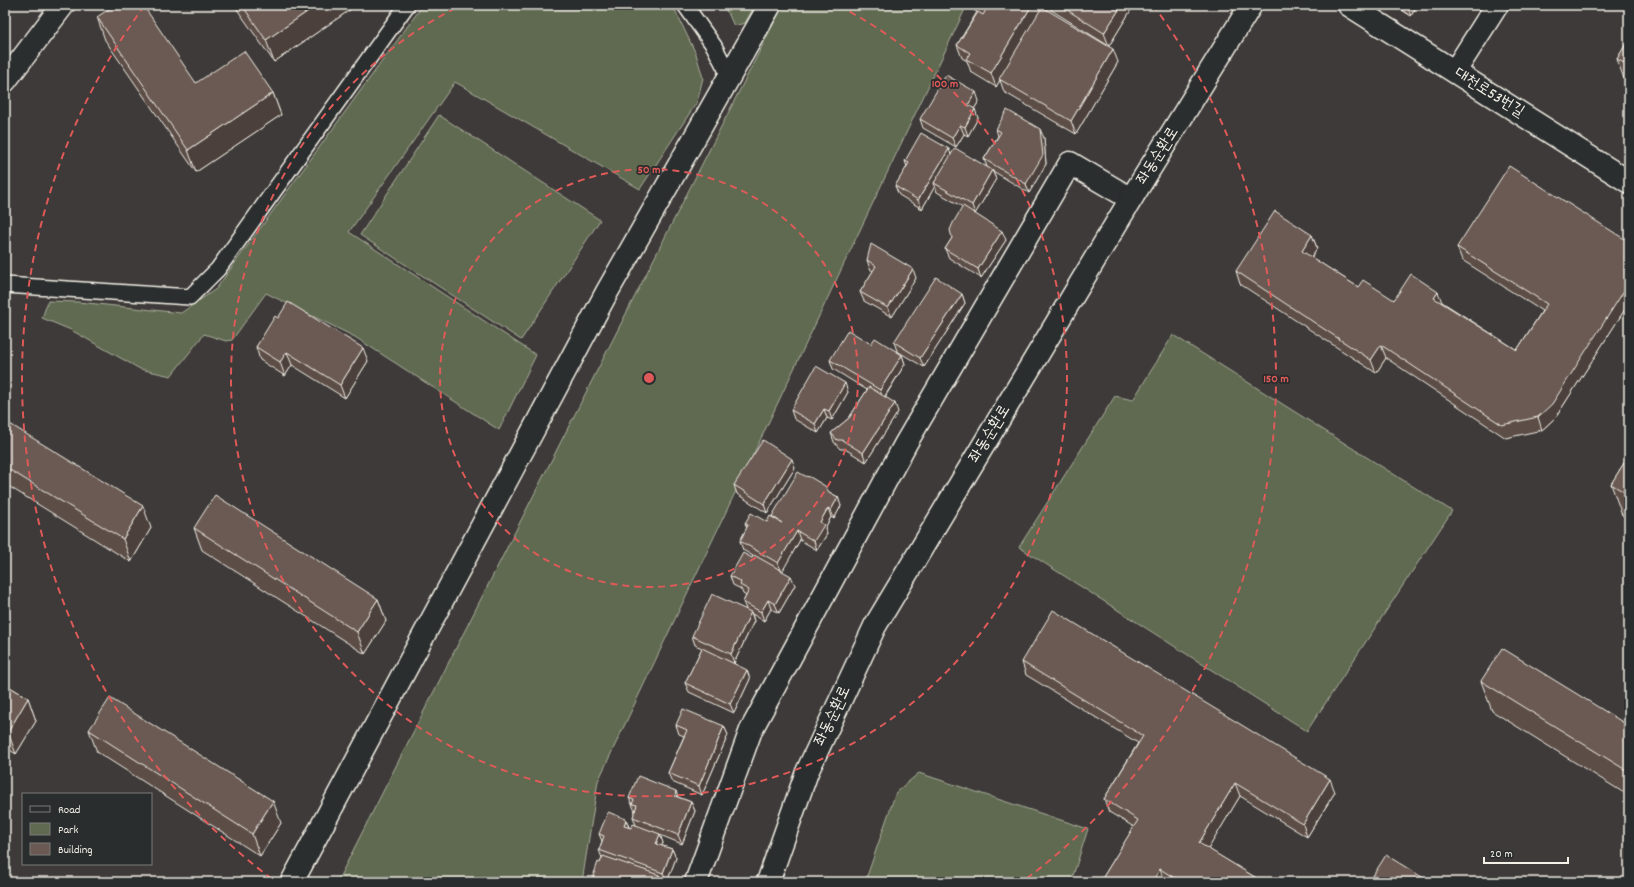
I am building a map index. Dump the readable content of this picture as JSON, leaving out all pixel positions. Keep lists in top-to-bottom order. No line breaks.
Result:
{"streets":{"street":["대천로53번길","좌동순환로"]},"legend":["Road","Park","Building"],"scale_bar":"20 m","rings":["100 m","50 m","150 m"]}
